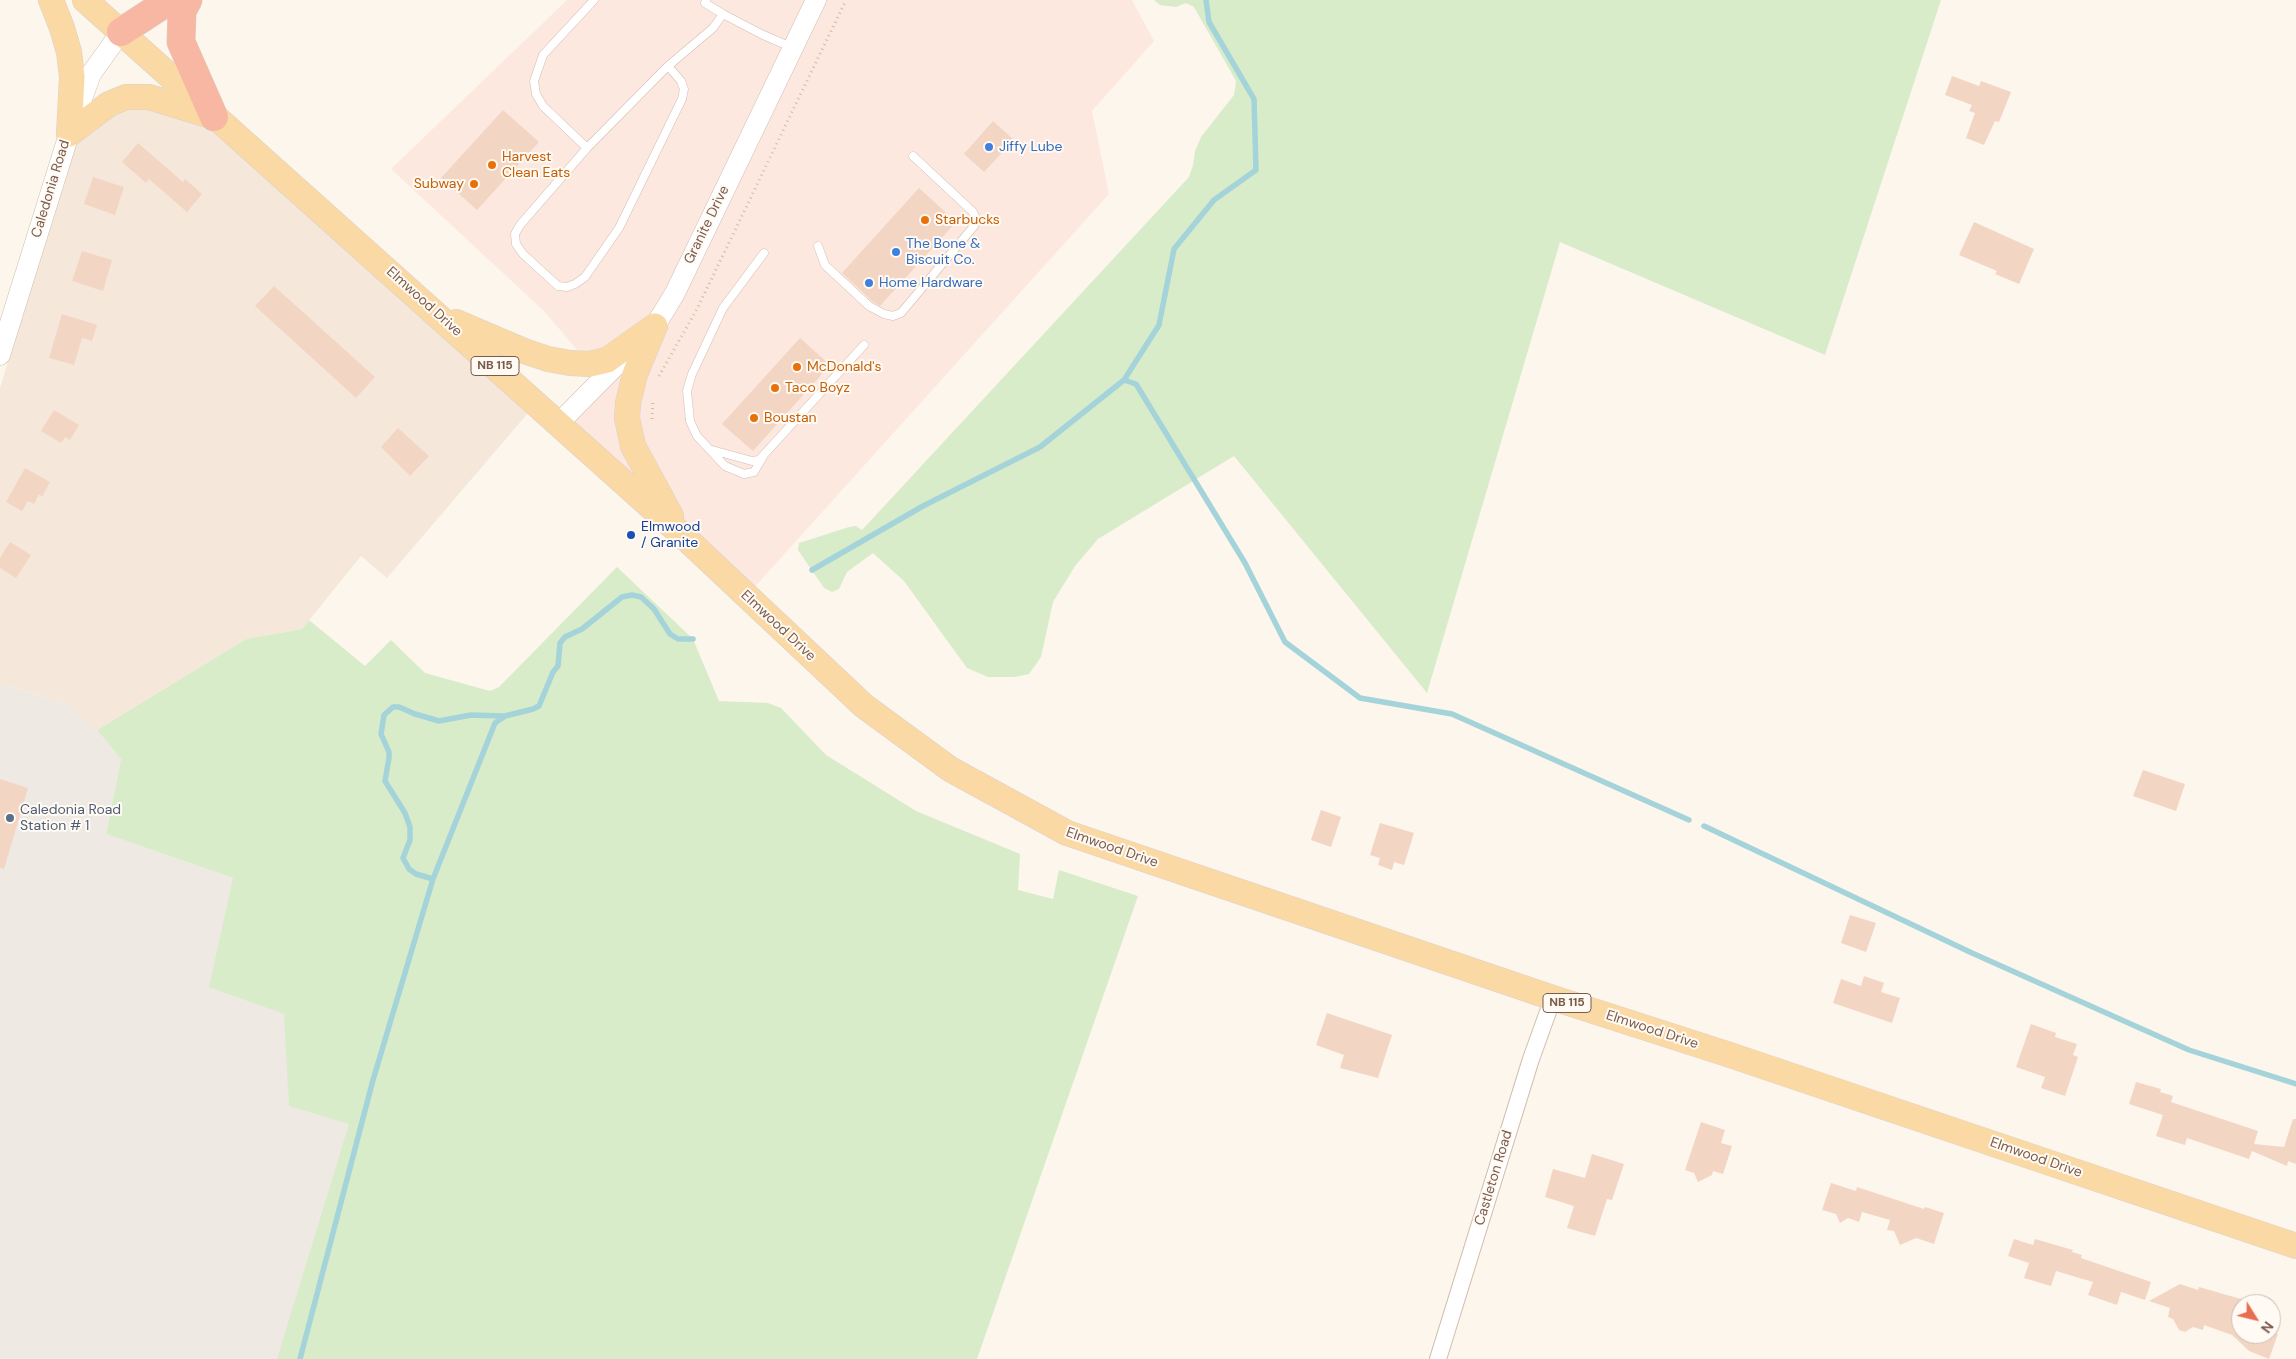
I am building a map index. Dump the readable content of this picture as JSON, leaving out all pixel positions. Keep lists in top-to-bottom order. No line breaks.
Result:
{"streets":{"main road":["Elmwood Drive","NB 115"],"street":["Caledonia Road","Granite Drive","Castleton Road"]},"crossings":[["Caledonia Road","Elmwood Drive"],["Granite Drive","Elmwood Drive"],["Elmwood Drive","Castleton Road"]],"places":["Jiffy Lube","Harvest Clean Eats","Subway","Starbucks","The Bone & Biscuit Co.","Home Hardware","McDonald's","Taco Boyz","Boustan","Elmwood / Granite","Caledonia Road Station # 1"],"north":"bottom right"}
